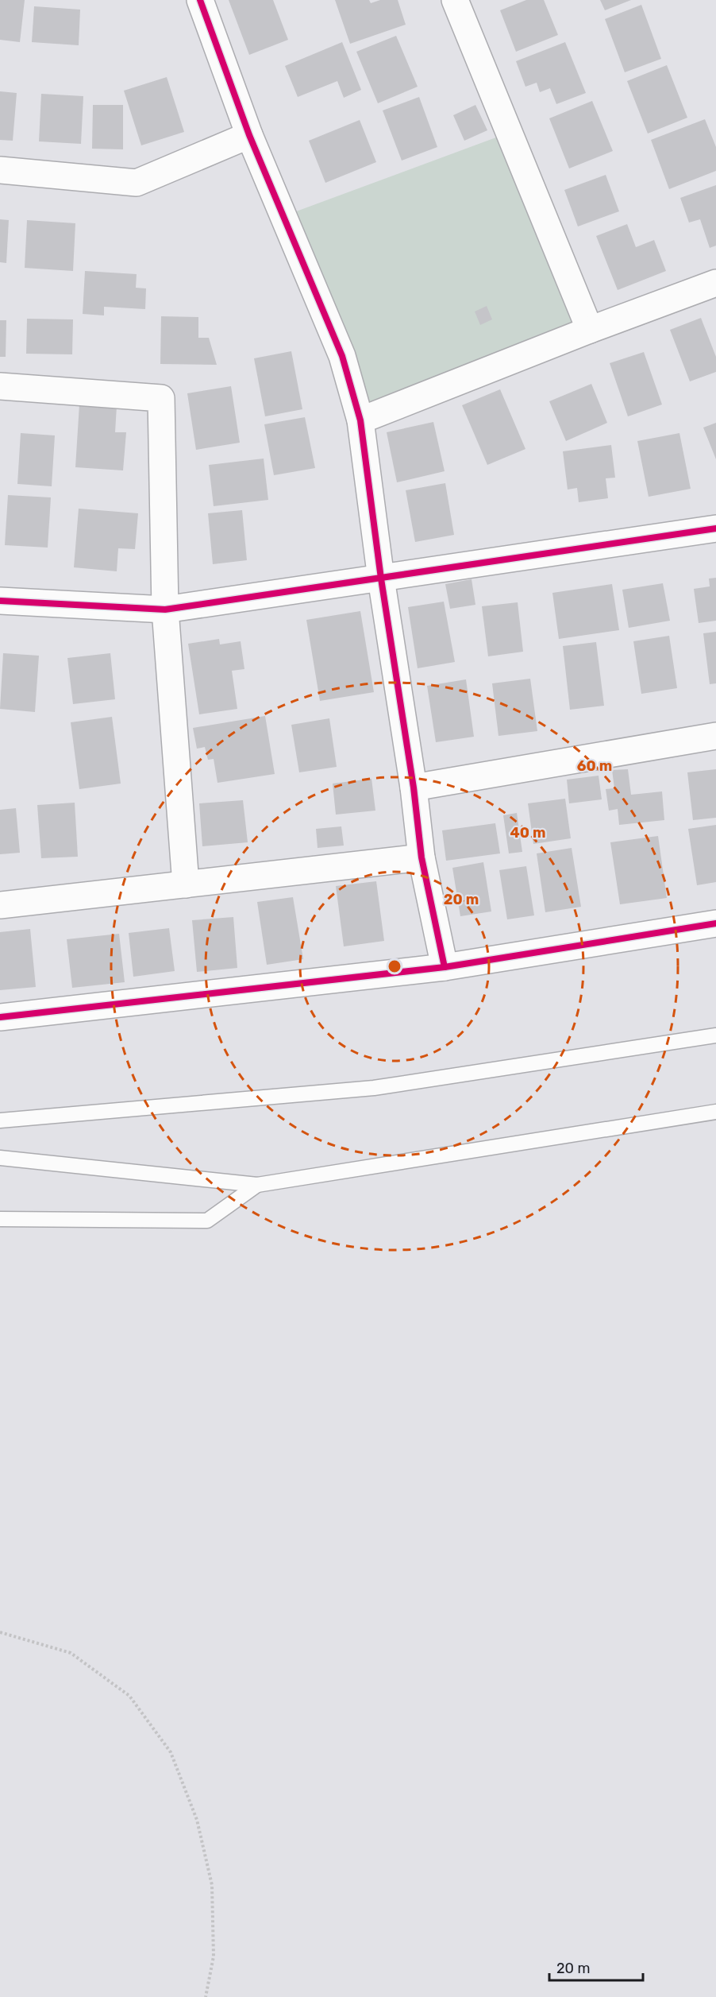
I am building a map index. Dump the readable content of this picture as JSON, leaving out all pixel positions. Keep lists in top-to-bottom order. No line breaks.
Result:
{"scale_bar":"20 m","rings":["60 m","40 m","20 m"]}
